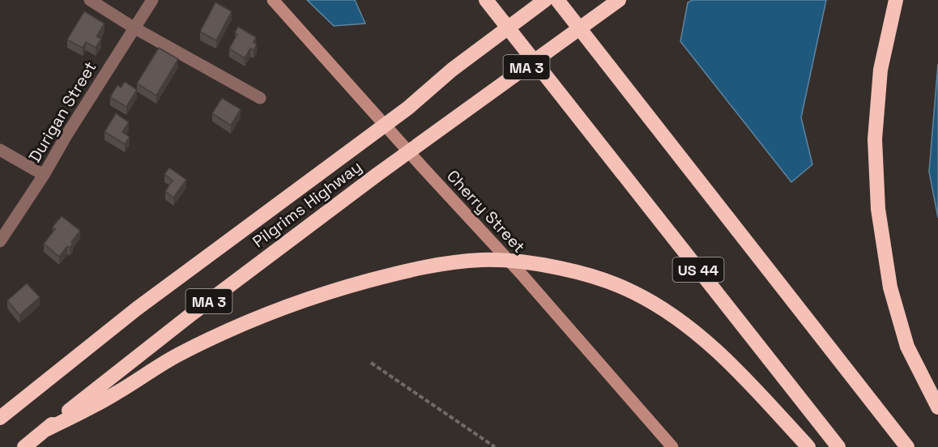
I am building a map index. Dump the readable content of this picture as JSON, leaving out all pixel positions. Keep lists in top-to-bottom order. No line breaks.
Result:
{"streets":{"highway":["MA 3","Pilgrims Highway","US 44"],"main road":["Cherry Street"],"street":["Durigan Street"]}}
